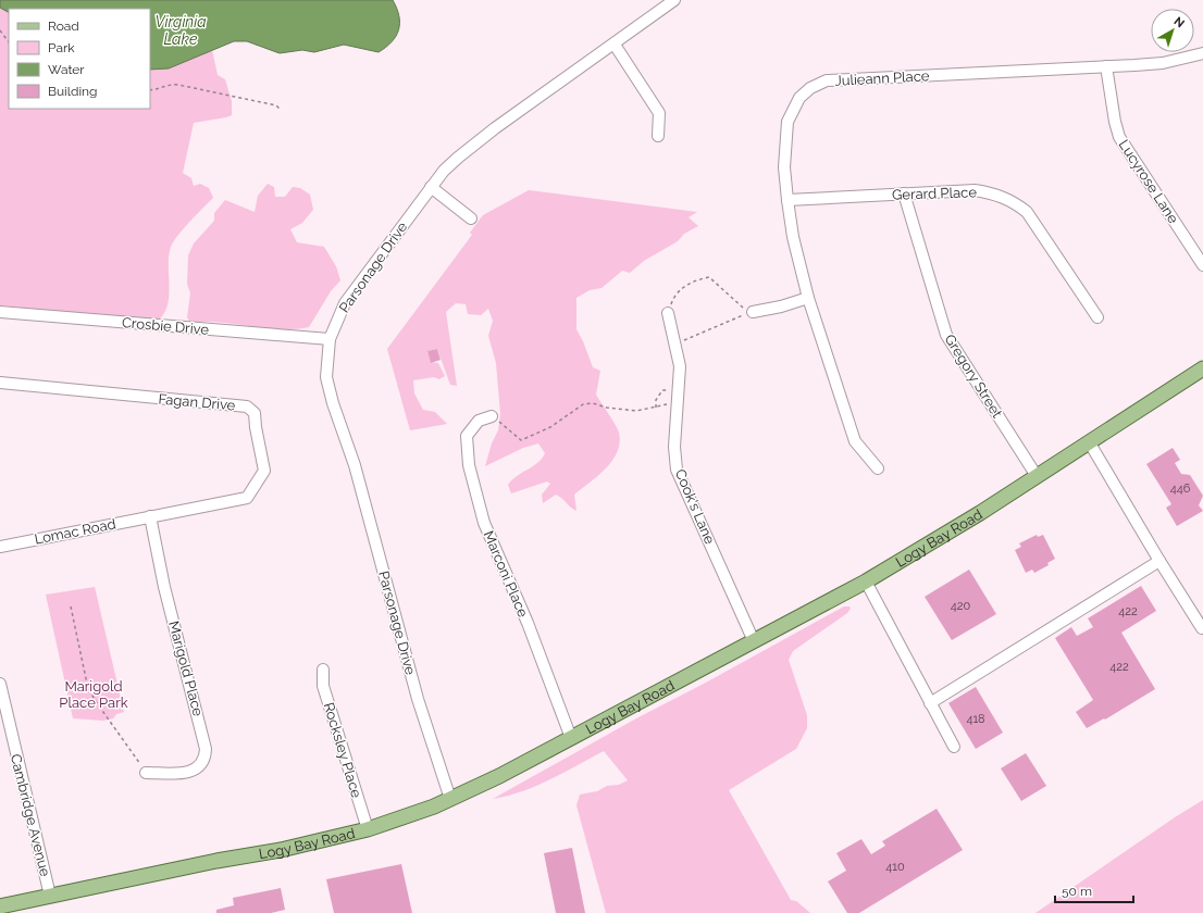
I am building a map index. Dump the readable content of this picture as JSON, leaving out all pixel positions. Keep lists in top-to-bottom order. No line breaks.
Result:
{"streets":{"main road":["Logy Bay Road"],"street":["Julieann Place","Lucyrose Lane","Gerard Place","Parsonage Drive","Crosbie Drive","Gregory Street","Fagan Drive","Cook's Lane","Lomac Road","Marconi Place","Marigold Place","Rocksley Place","Cambridge Avenue"]},"crossings":[["Julieann Place","Lucyrose Lane"],["Julieann Place","Gerard Place"],["Gerard Place","Gregory Street"],["Parsonage Drive","Crosbie Drive"],["Parsonage Drive","Logy Bay Road"],["Gregory Street","Logy Bay Road"],["Fagan Drive","Lomac Road"],["Fagan Drive","Marigold Place"],["Cook's Lane","Logy Bay Road"],["Lomac Road","Marigold Place"],["Logy Bay Road","Marconi Place"],["Logy Bay Road","Rocksley Place"],["Logy Bay Road","Cambridge Avenue"]],"water":["Virginia Lake"],"parks":["Marigold Place Park"],"house_numbers":["446","420","422","422","418","410"],"legend":["Road","Park","Water","Building"],"scale_bar":"50 m","north":"top right"}
